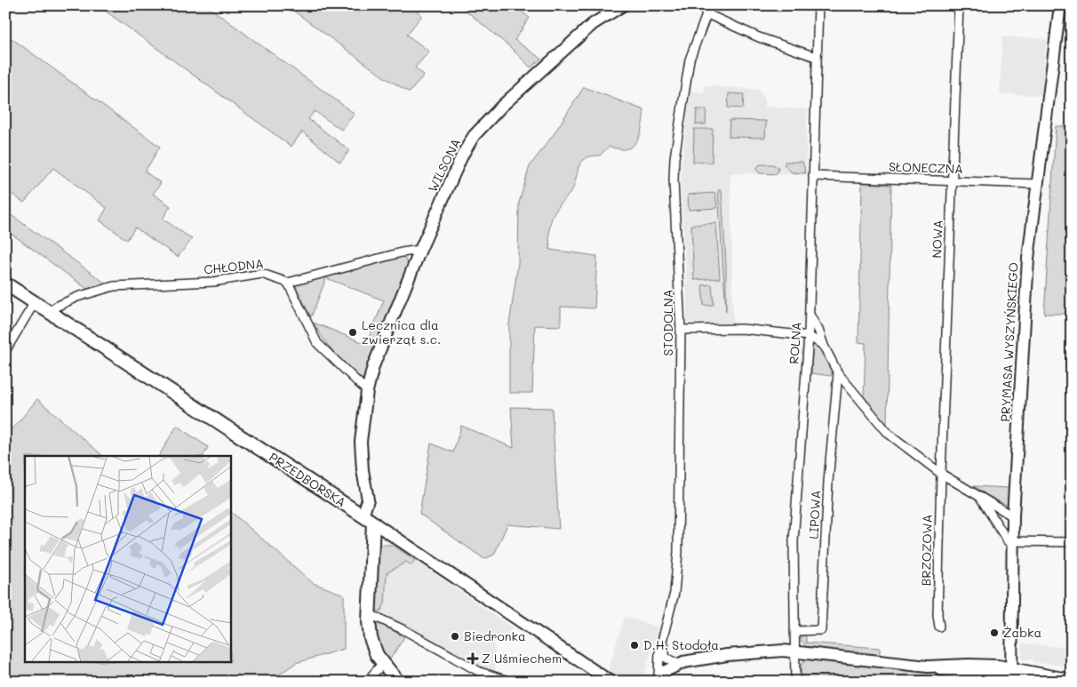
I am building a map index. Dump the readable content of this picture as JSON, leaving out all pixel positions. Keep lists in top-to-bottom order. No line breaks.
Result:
{"streets":{"main road":["PRZEDBORSKA"],"street":["WILSONA","SŁONECZNA","NOWA","CHŁODNA","STODOLNA","PRYMASA WYSZYŃSKIEGO","ROLNA","LIPOWA","BRZOZOWA"]},"crossings":[["WILSONA","PRZEDBORSKA"],["SŁONECZNA","NOWA"],["SŁONECZNA","PRYMASA WYSZYŃSKIEGO"],["SŁONECZNA","ROLNA"],["NOWA","BRZOZOWA"],["CHŁODNA","PRZEDBORSKA"],["ROLNA","LIPOWA"]],"places":{"other":["Lecznica dla zwierząt s.c.","Żabka","Biedronka","D.H. Stodoła"],"health":["Z Uśmiechem"]}}
